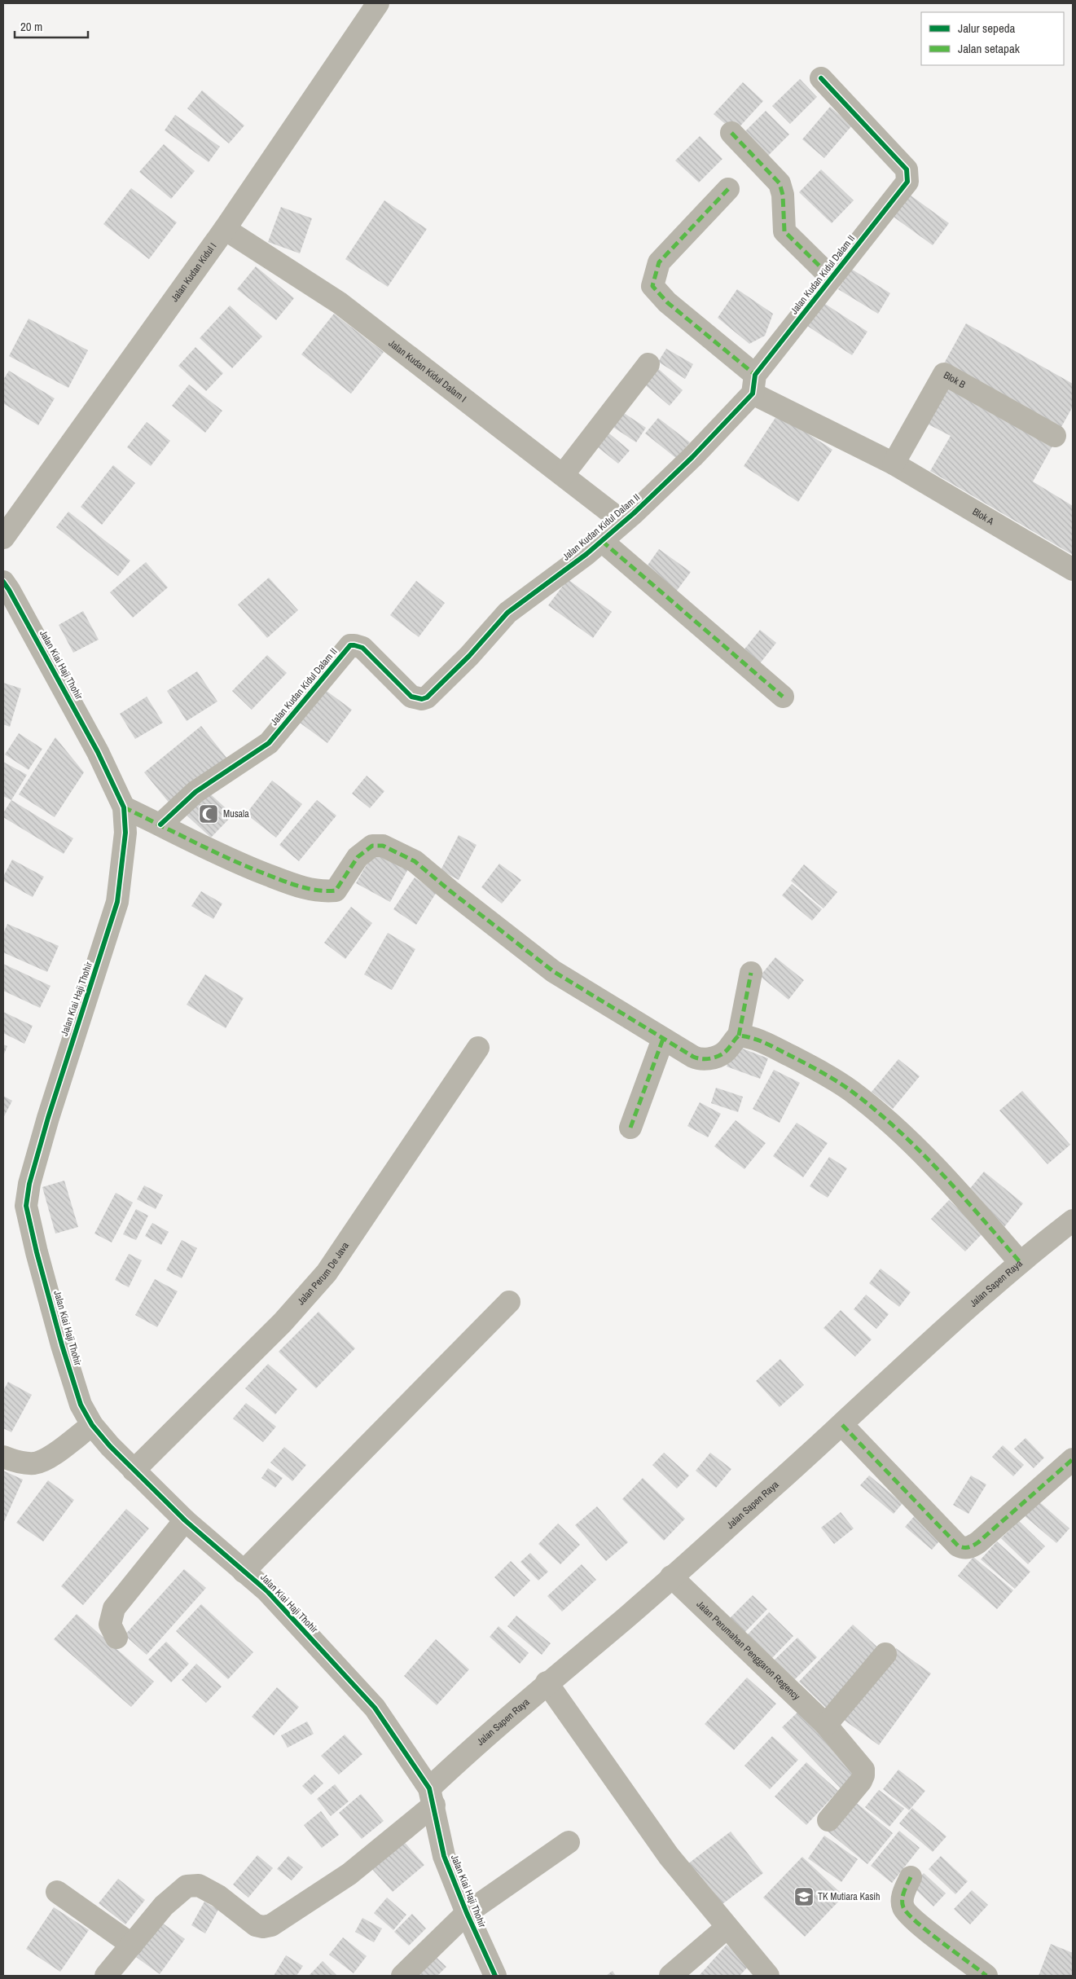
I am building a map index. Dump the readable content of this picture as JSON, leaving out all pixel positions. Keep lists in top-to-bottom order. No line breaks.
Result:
{"streets":{"street":["Jalan Kudan Kidul I","Jalan Kudan Kidul Dalam II","Jalan Kudan Kidul Dalam I","Blok B","Blok A","Jalan Kiai Haji Thohir","Jalan Perum De Java","Jalan Sapen Raya","Jalan Perumahan Penggaron Regency"]},"crossings":[["Jalan Kudan Kidul I","Jalan Kudan Kidul Dalam I"],["Jalan Kudan Kidul Dalam II","Jalan Kudan Kidul Dalam I"],["Jalan Kudan Kidul Dalam II","Blok A"],["Blok B","Blok A"],["Jalan Kiai Haji Thohir","Jalan Perum De Java"],["Jalan Kiai Haji Thohir","Jalan Sapen Raya"],["Jalan Sapen Raya","Jalan Perumahan Penggaron Regency"]],"places":{"mosque":["Musala"],"school or university":["TK Mutiara Kasih"]},"legend":["Jalur sepeda","Jalan setapak"],"scale_bar":"20 m"}
